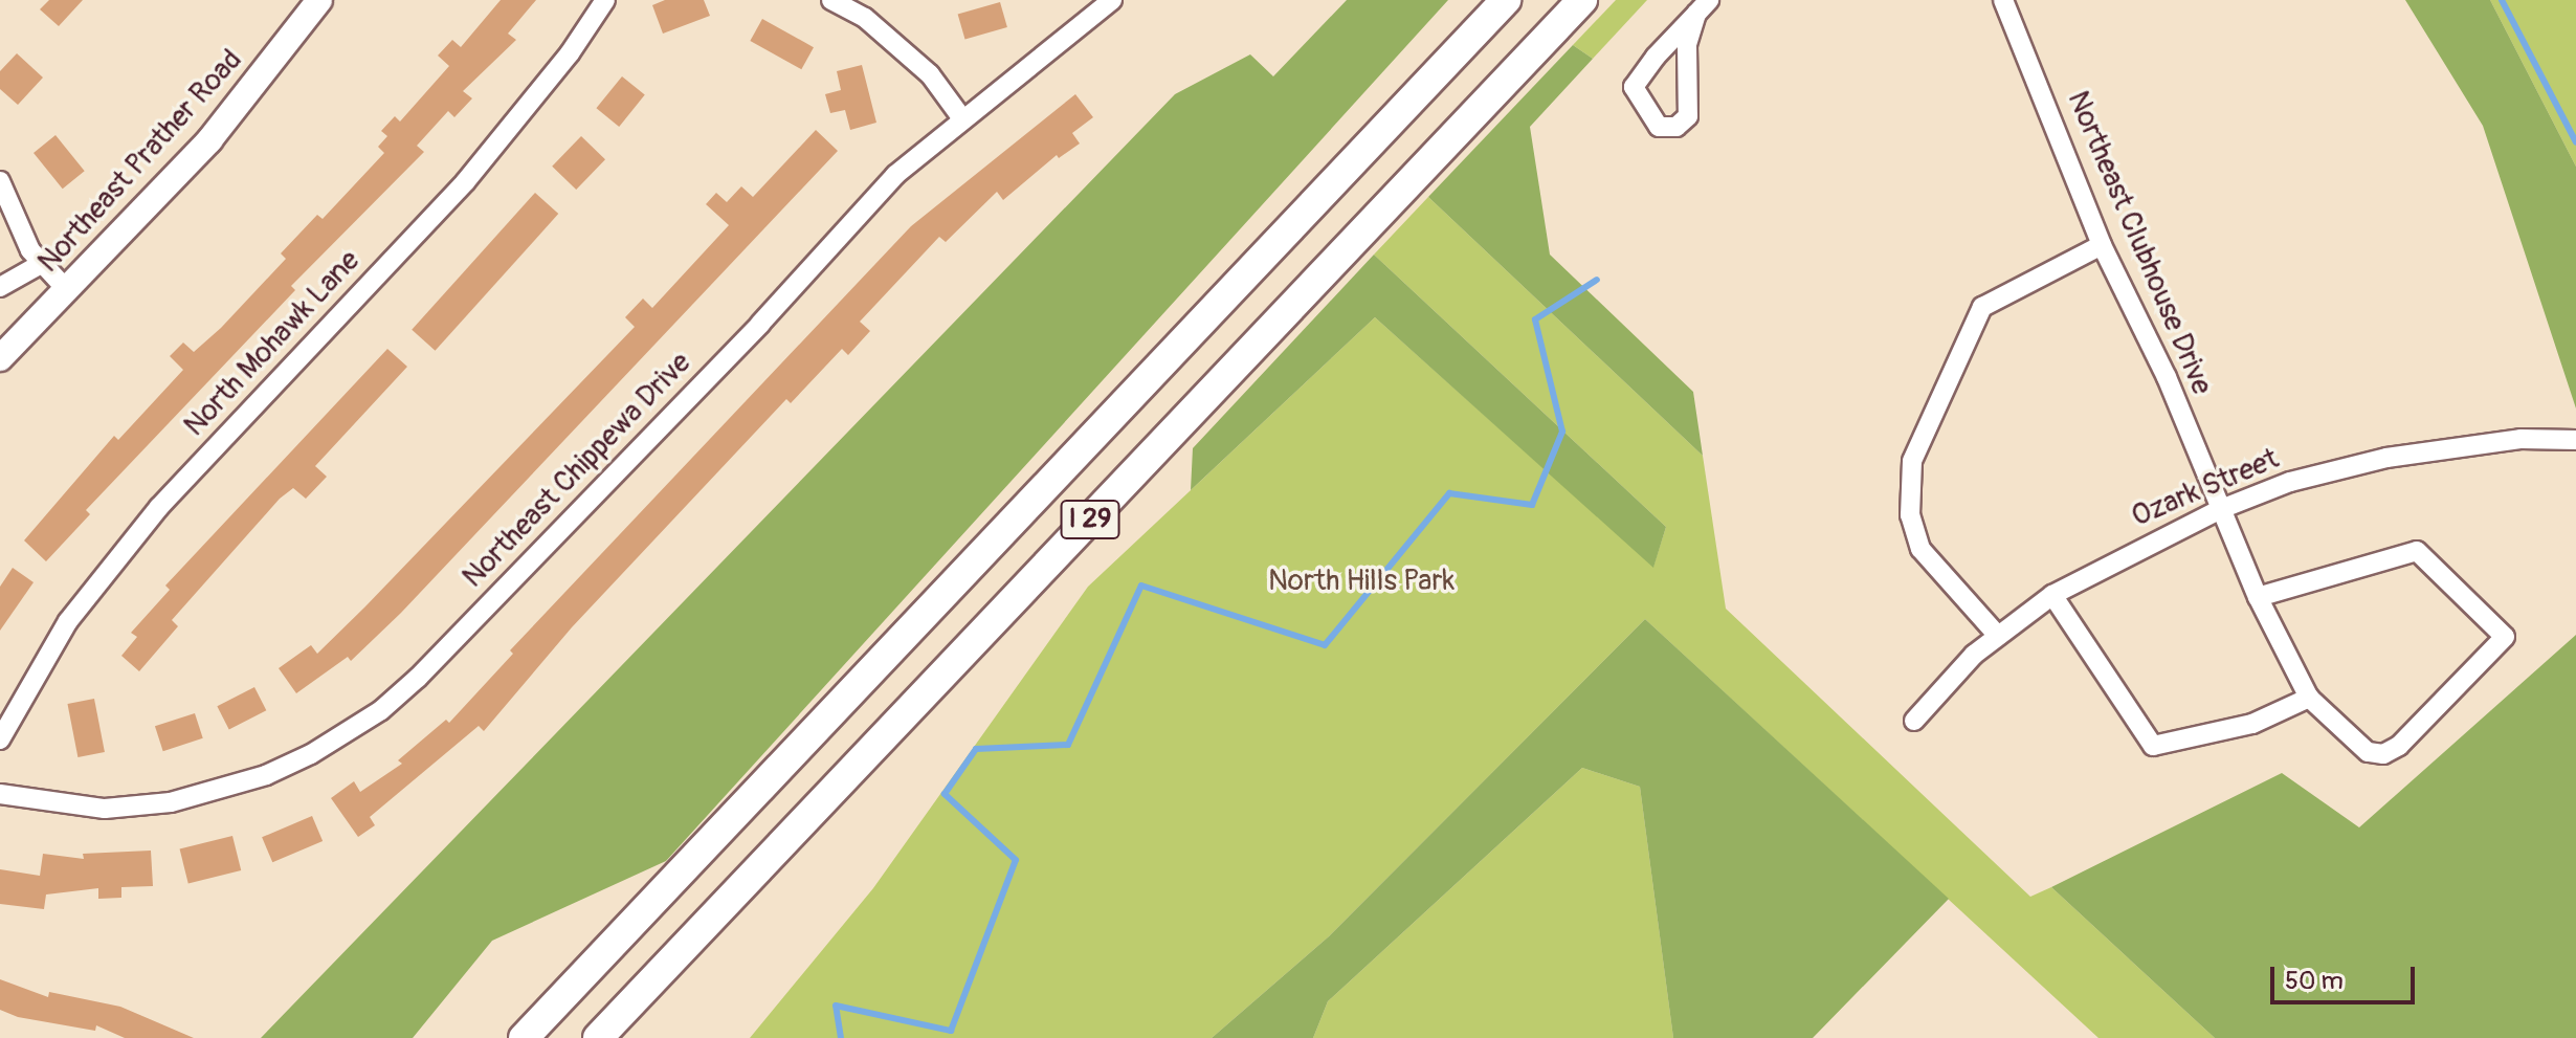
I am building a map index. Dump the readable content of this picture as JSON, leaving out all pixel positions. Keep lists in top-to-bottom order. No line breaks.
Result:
{"streets":{"highway":["I 29"],"main road":["Northeast Prather Road"],"street":["Northeast Clubhouse Drive","North Mohawk Lane","Northeast Chippewa Drive","Ozark Street"]},"crossings":[["Northeast Clubhouse Drive","Ozark Street"]],"parks":["North Hills Park"],"scale_bar":"50 m"}
